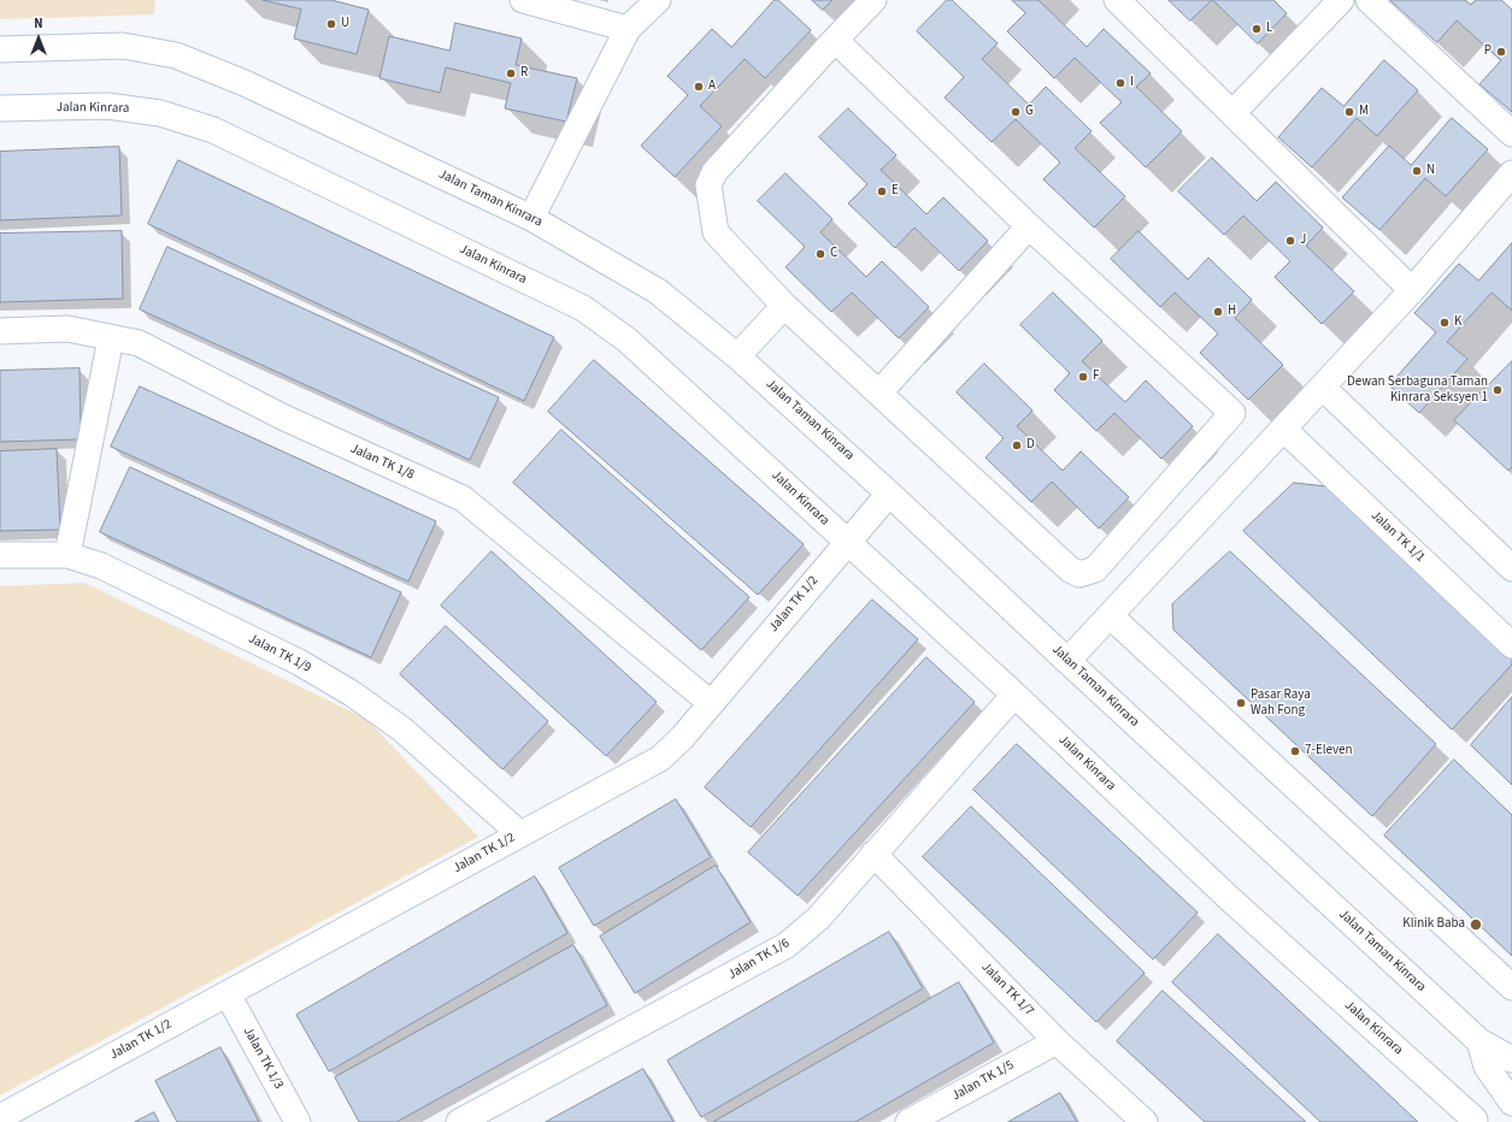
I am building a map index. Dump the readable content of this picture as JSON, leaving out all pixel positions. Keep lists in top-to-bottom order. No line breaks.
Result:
{"streets":{"street":["Jalan Kinrara","Jalan Taman Kinrara","Jalan TK 1/8","Jalan TK 1/1","Jalan TK 1/2","Jalan TK 1/9","Jalan TK 1/6","Jalan TK 1/7","Jalan TK 1/3","Jalan TK 1/5"]},"crossings":[["Jalan Kinrara","Jalan TK 1/2"],["Jalan Kinrara","Jalan TK 1/6"],["Jalan Taman Kinrara","Jalan TK 1/2"],["Jalan TK 1/8","Jalan TK 1/2"],["Jalan TK 1/2","Jalan TK 1/9"],["Jalan TK 1/2","Jalan TK 1/3"],["Jalan TK 1/6","Jalan TK 1/7"],["Jalan TK 1/7","Jalan TK 1/5"]],"places":["U","L","P","R","I","A","G","M","N","E","J","C","H","K","F","Dewan Serbaguna Taman Kinrara Seksyen 1","D","Pasar Raya Wah Fong","7-Eleven","Klinik Baba"],"north":"top"}
